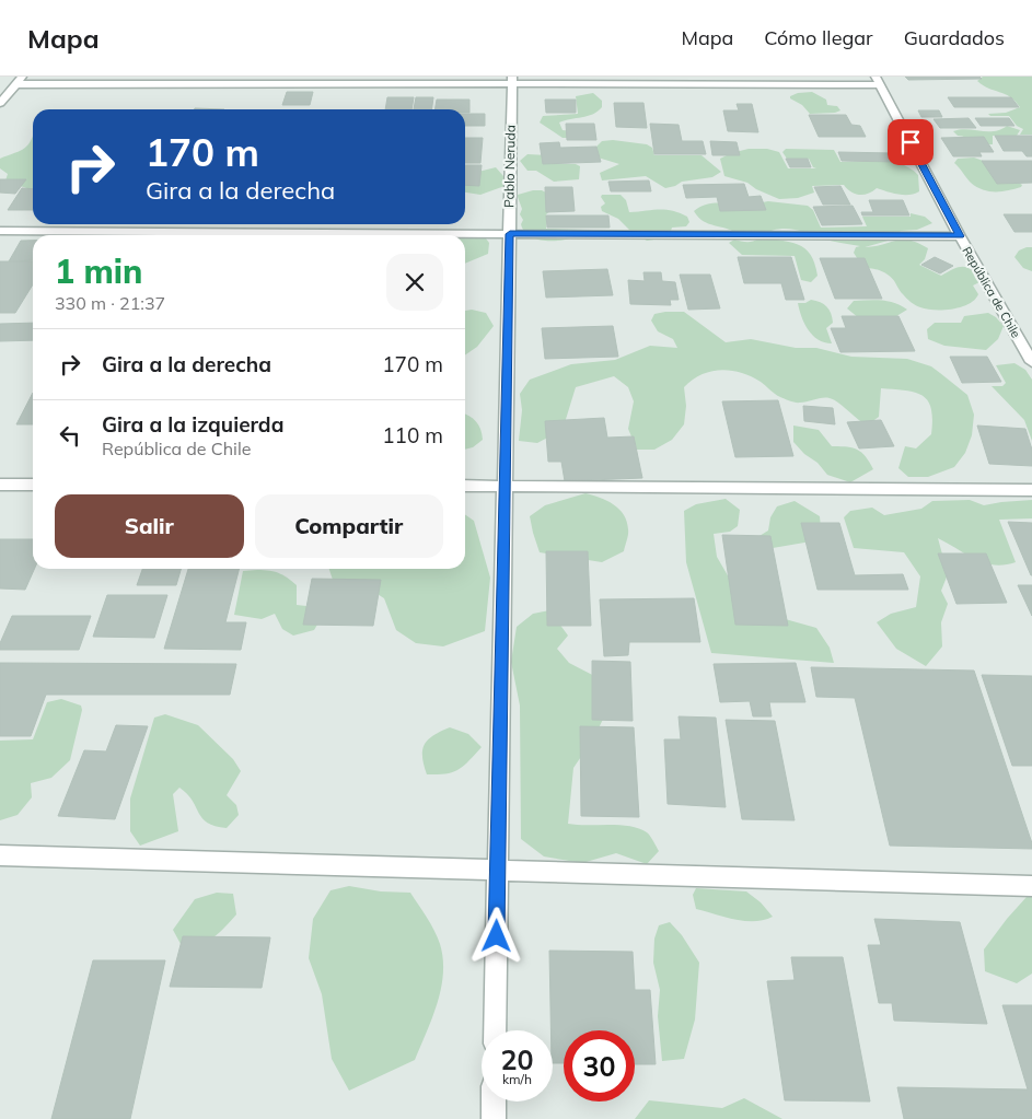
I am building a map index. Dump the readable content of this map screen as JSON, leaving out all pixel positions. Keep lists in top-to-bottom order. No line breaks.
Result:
{"streets":{"street":["Pablo Neruda","República de Chile"]},"page":{"header":"Mapa","nav":["Mapa","Cómo llegar","Guardados"],"turn":["170 m","Gira a la derecha"],"heading":["1 min","330 m · 21:37"],"list":[{"name":"Gira a la derecha","value":"170 m"},{"name":"Gira a la izquierda","note":"República de Chile","value":"110 m"}],"buttons":["Salir","Compartir"],"speed":"20 km/h","limit":"30"}}
